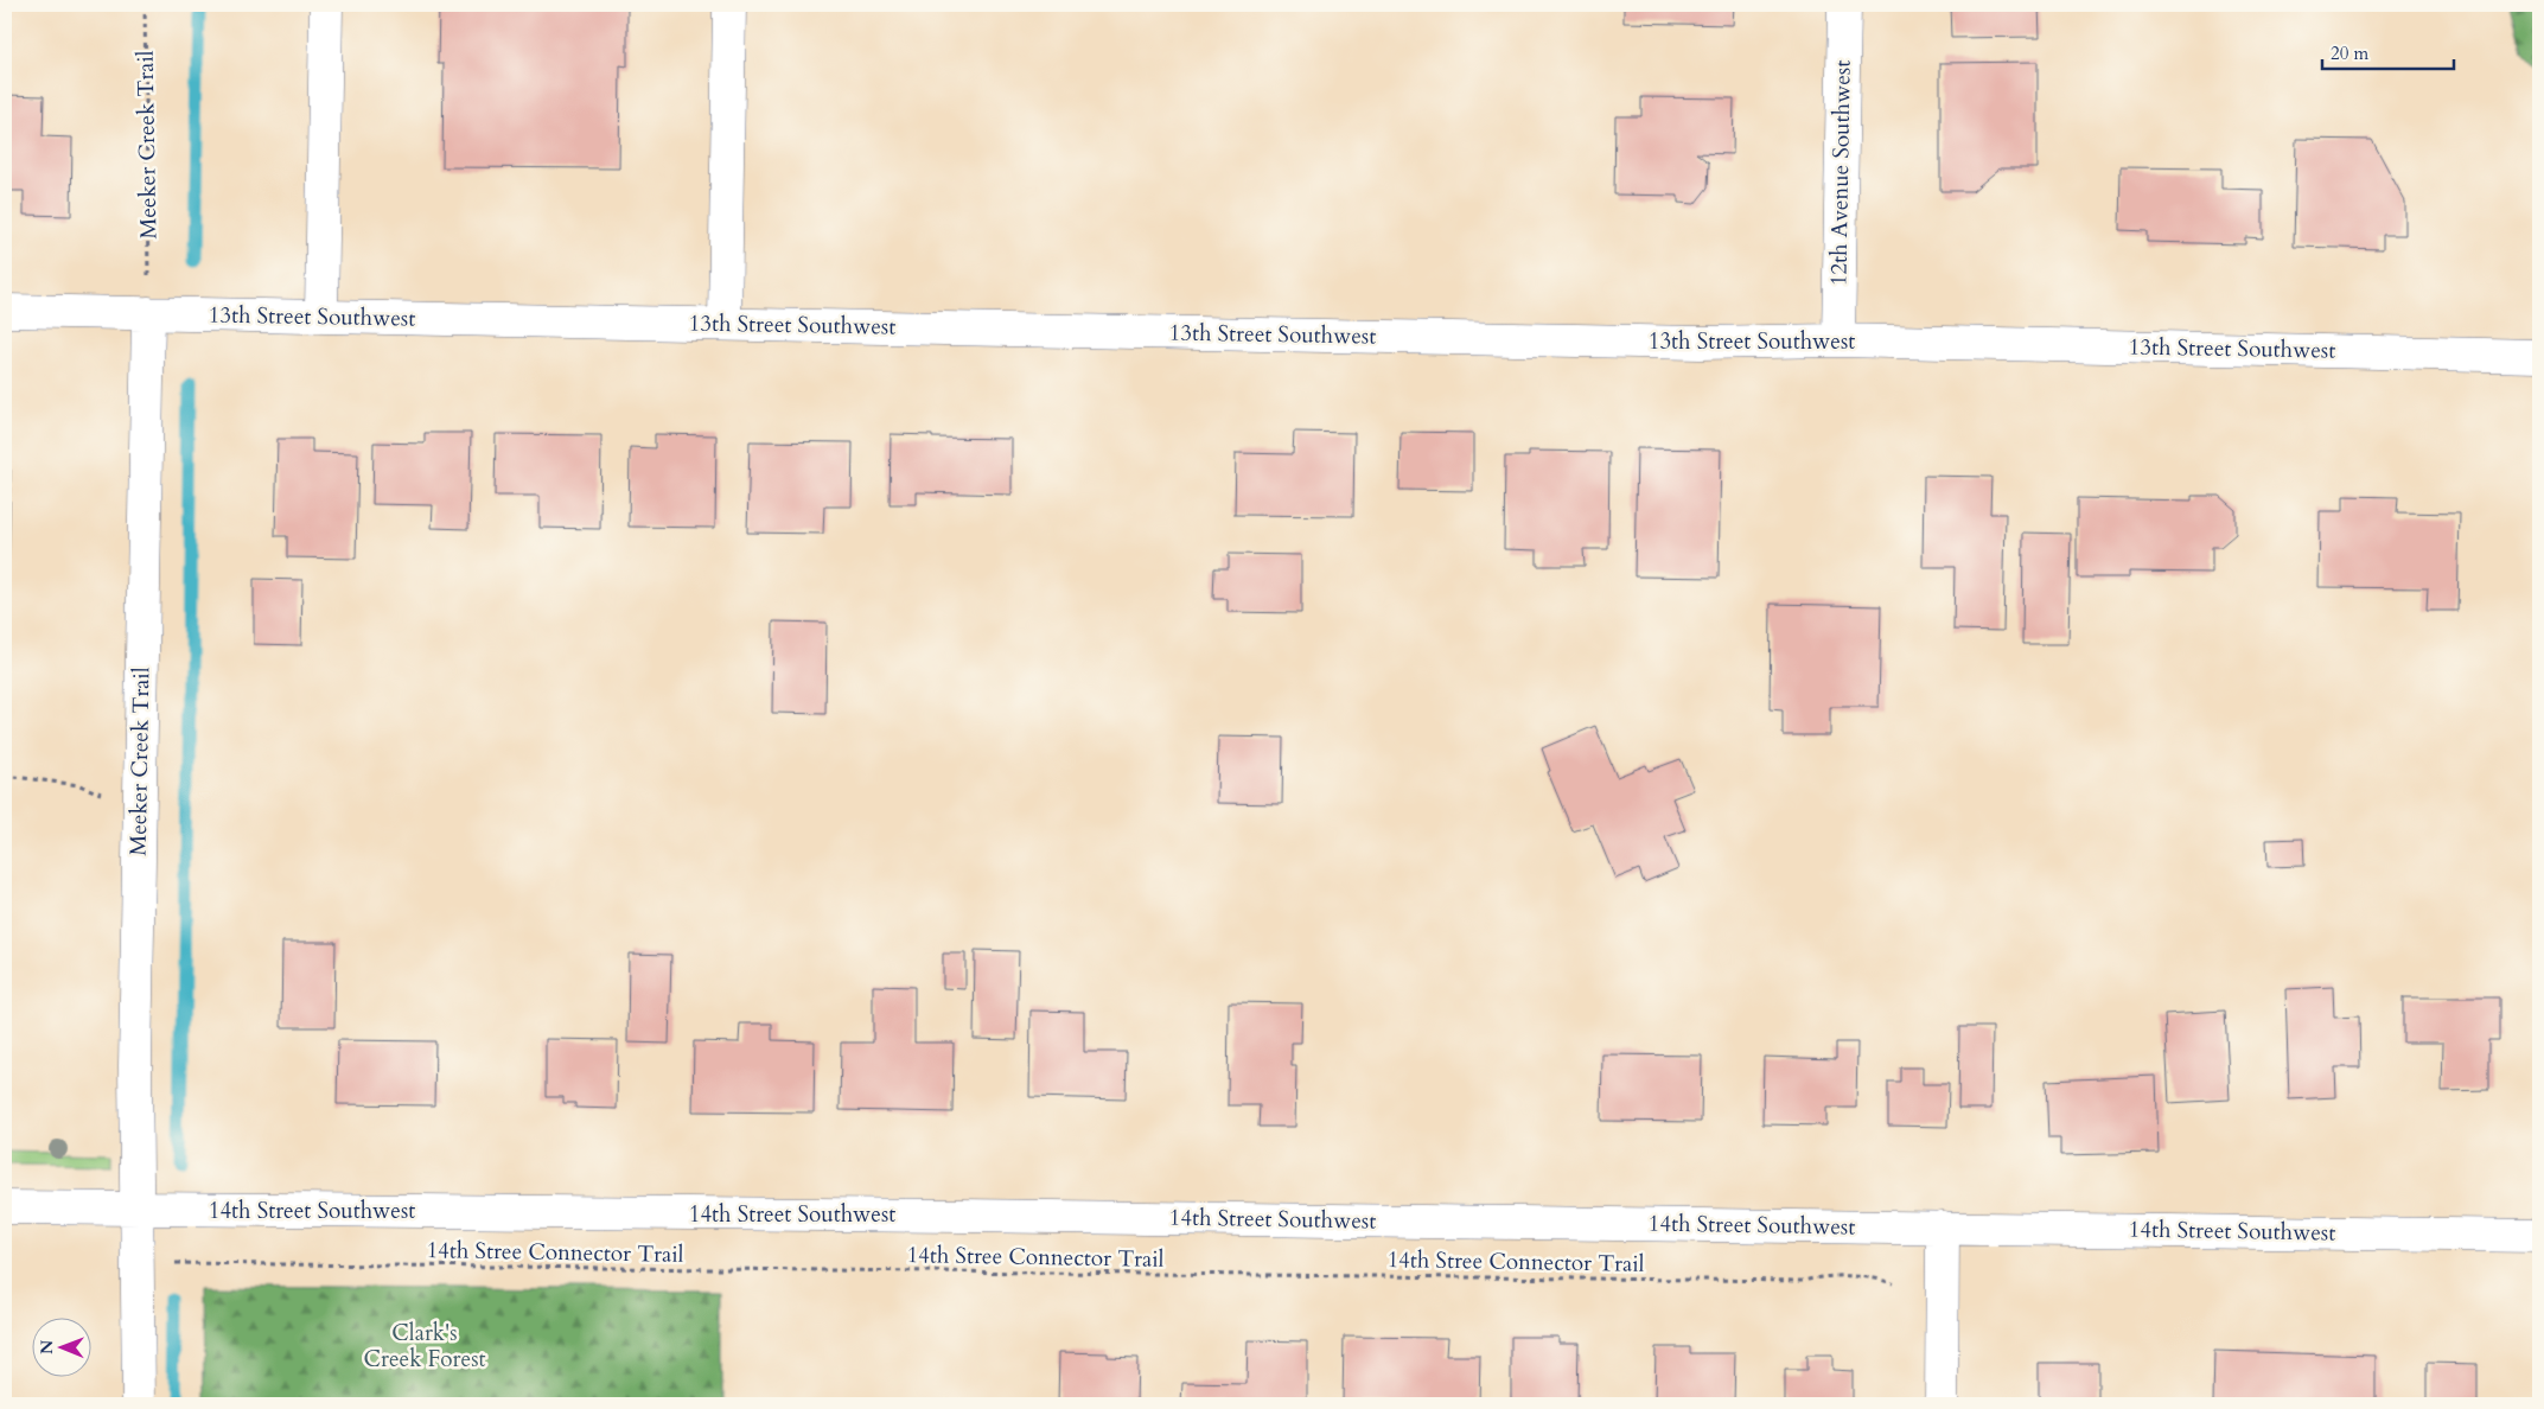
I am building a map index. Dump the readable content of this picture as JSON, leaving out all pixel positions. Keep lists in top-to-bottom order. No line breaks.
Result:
{"streets":{"street":["Meeker Creek Trail","12th Avenue Southwest","13th Street Southwest","14th Street Southwest"],"path":["14th Stree Connector Trail"]},"crossings":[["Meeker Creek Trail","13th Street Southwest"],["Meeker Creek Trail","14th Street Southwest"],["12th Avenue Southwest","13th Street Southwest"]],"parks":["Clark's Creek Forest"],"scale_bar":"20 m","north":"left"}
